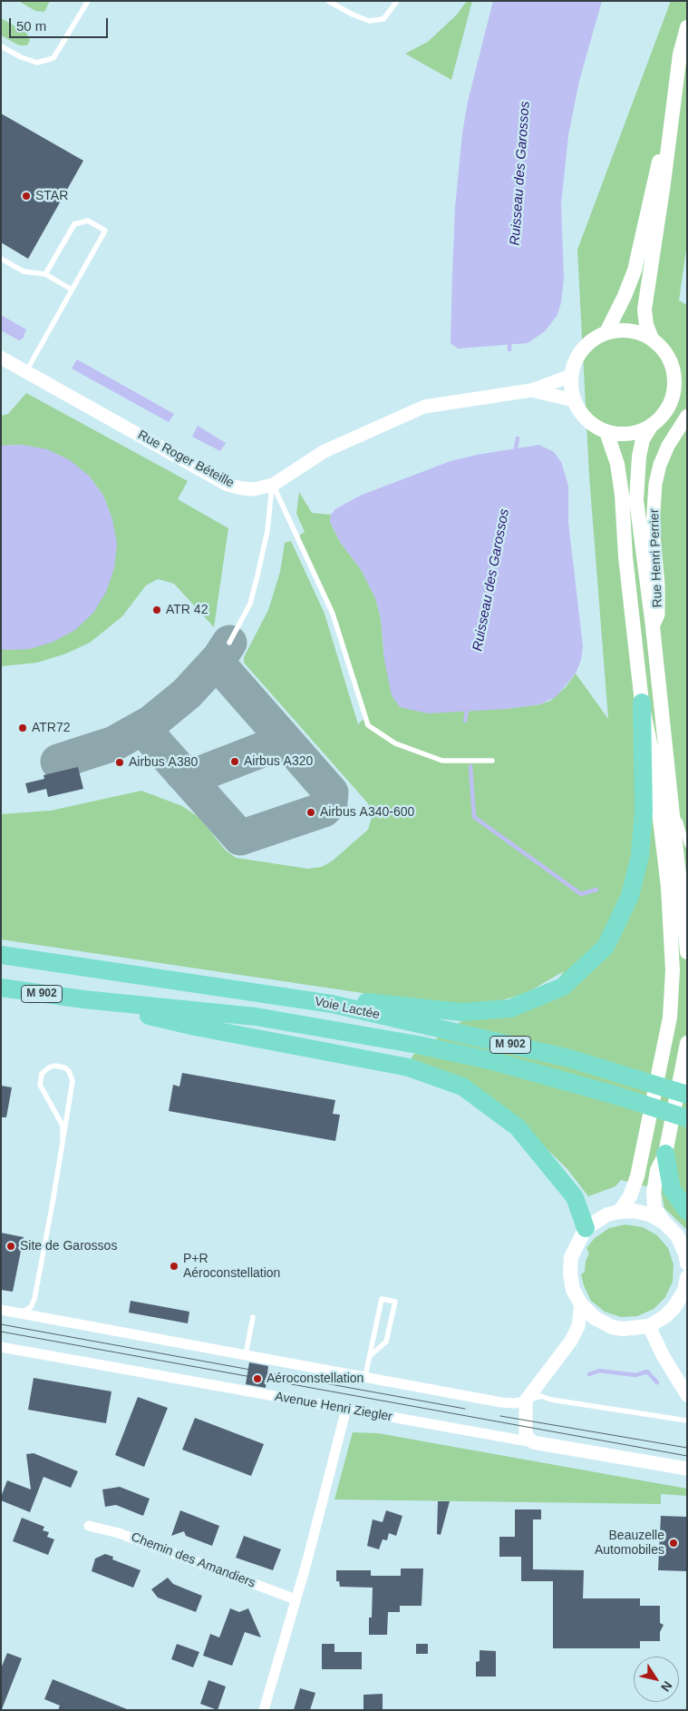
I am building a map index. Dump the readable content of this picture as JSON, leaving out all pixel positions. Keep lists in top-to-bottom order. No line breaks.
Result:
{"streets":{"highway":["M 902","Voie Lactée"],"street":["Rue Roger Béteille","Rue Henri Perrier","Avenue Henri Ziegler","Chemin des Amandiers"]},"water":["Ruisseau des Garossos"],"places":["STAR","ATR 42","ATR72","Airbus A320","Airbus A380","Airbus A340-600","Site de Garossos","P+R Aéroconstellation","Aéroconstellation","Beauzelle Automobiles"],"scale_bar":"50 m","north":"bottom right"}
